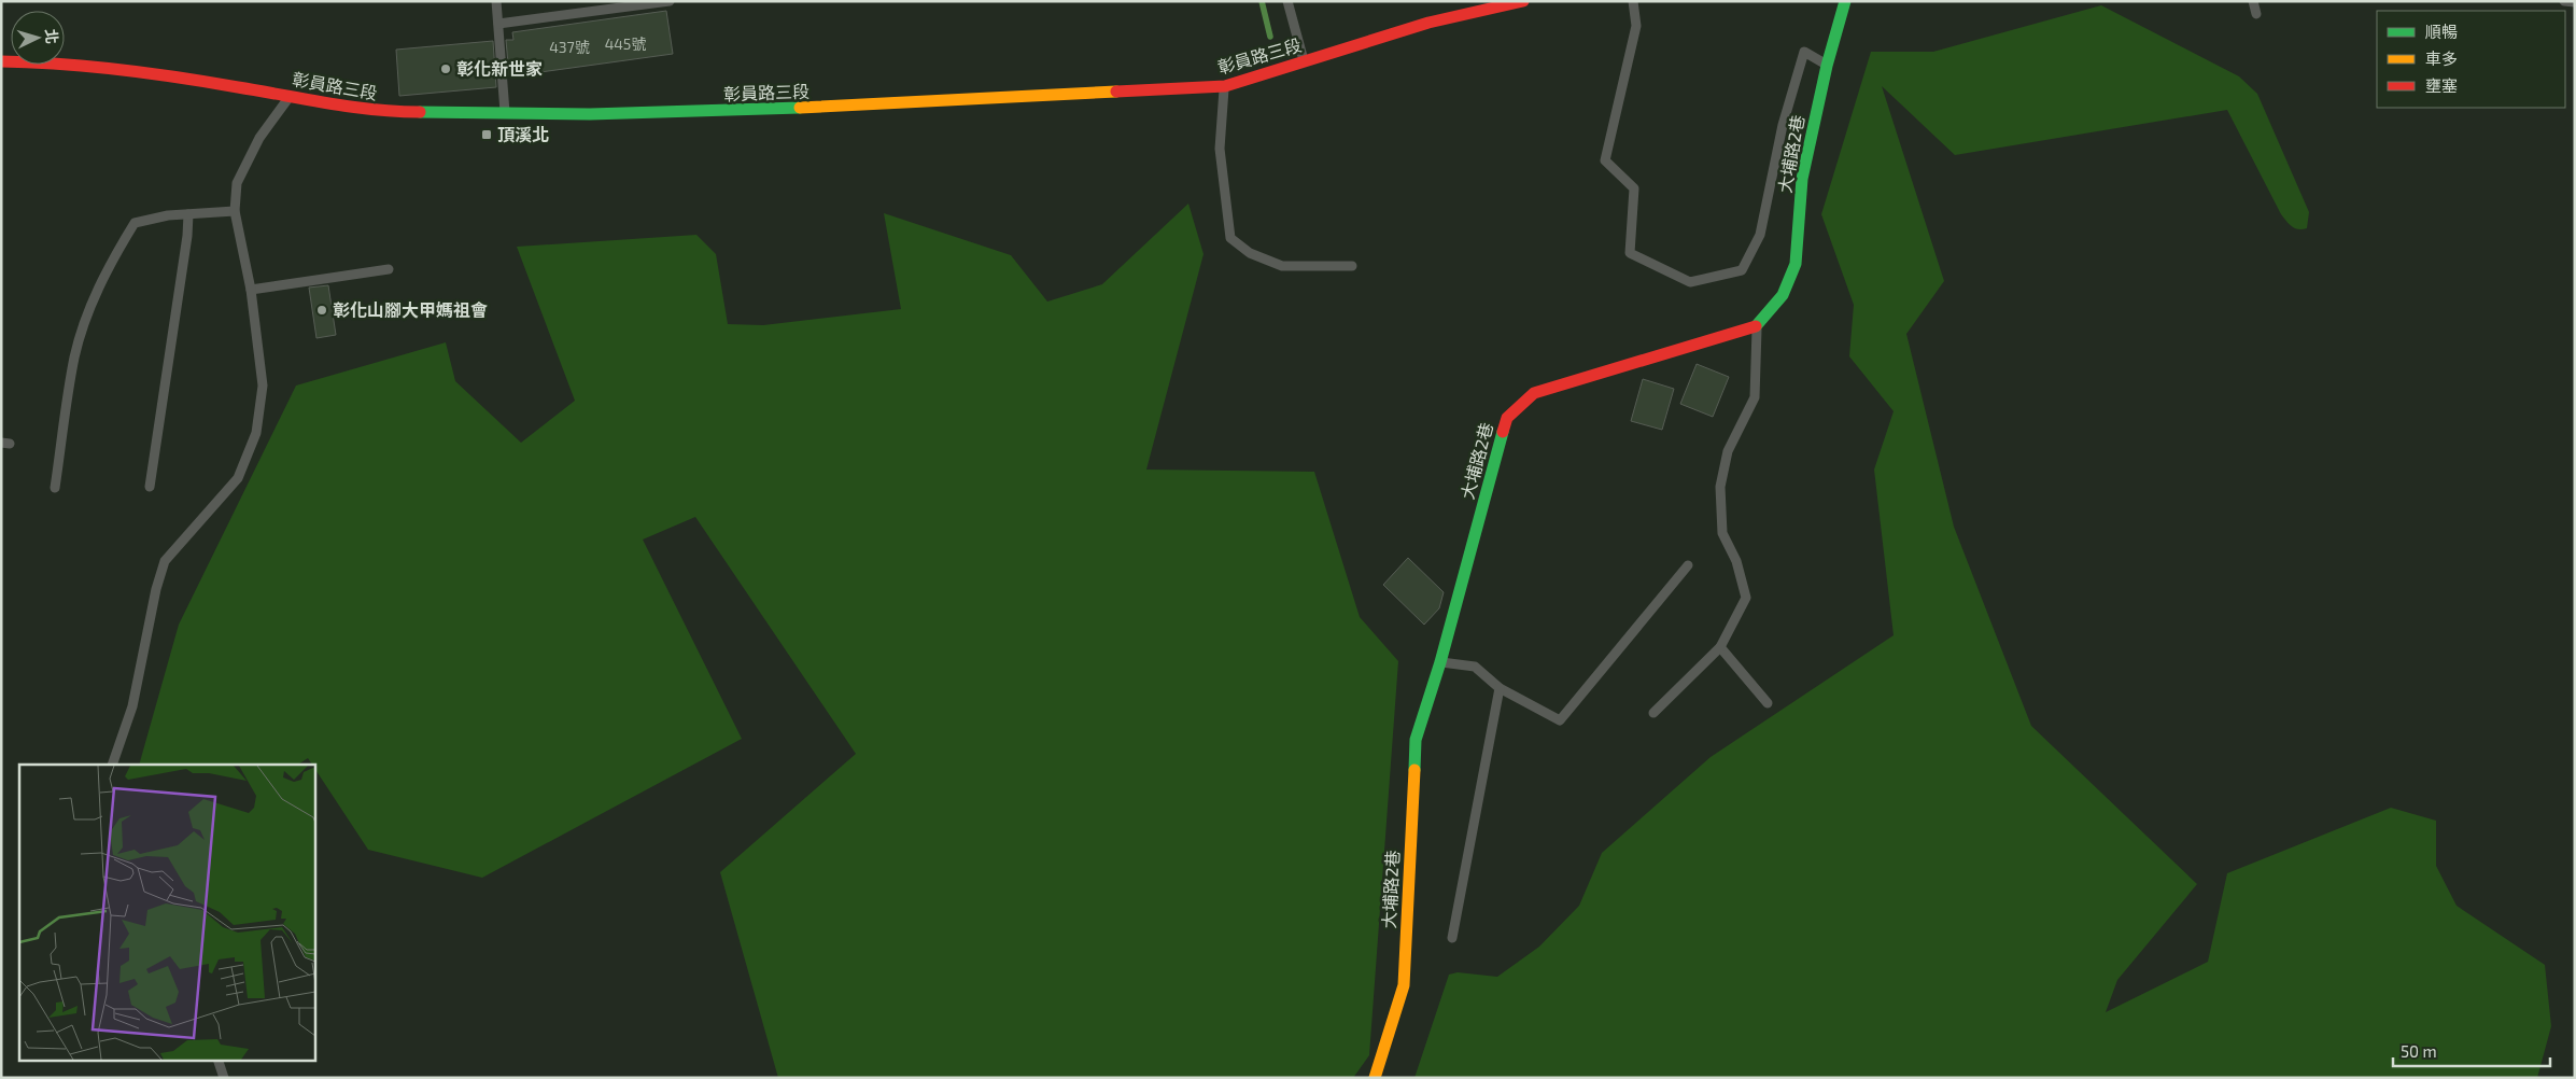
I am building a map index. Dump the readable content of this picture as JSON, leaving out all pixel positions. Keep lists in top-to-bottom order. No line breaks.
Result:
{"streets":{"main road":["彰員路三段","大埔路2巷"]},"places":{"other":["彰化新世家","彰化山腳大甲媽祖會"],"transit":["頂溪北"]},"house_numbers":["445號","437號"],"legend":["順暢","車多","壅塞"],"scale_bar":"50 m","north":"right"}
